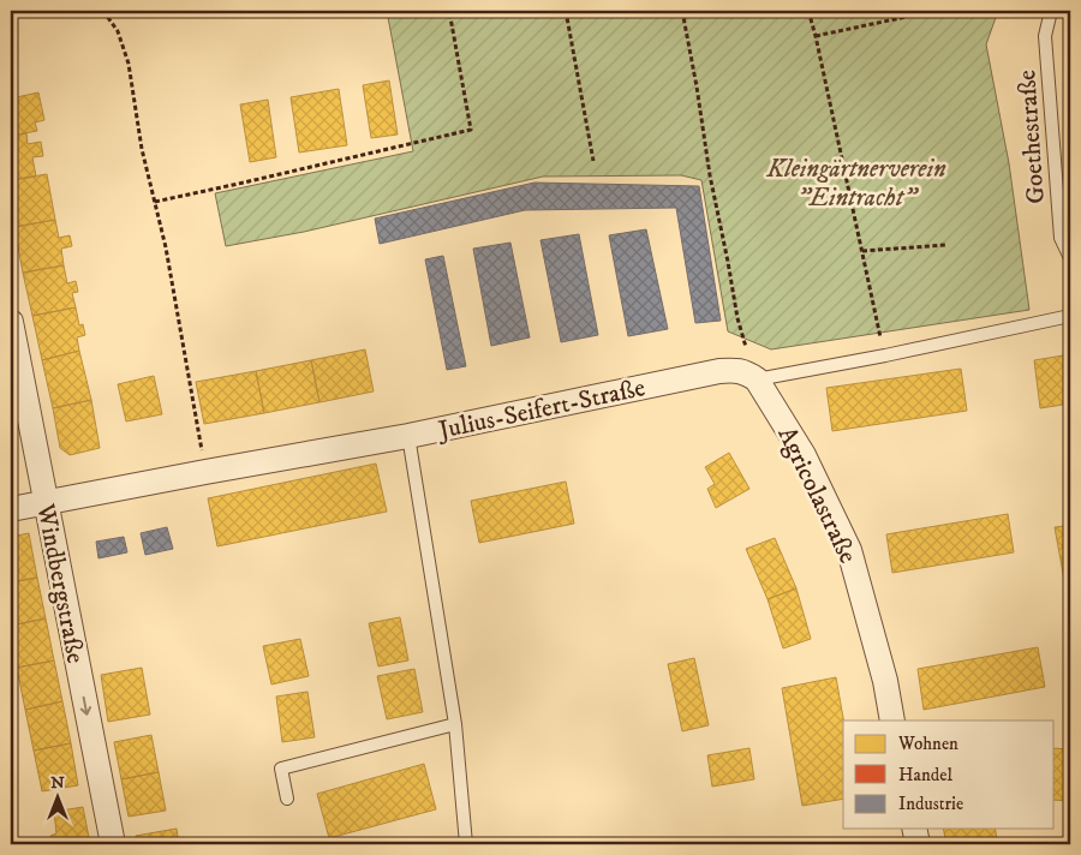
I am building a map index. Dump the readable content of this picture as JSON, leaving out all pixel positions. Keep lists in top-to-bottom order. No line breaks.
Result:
{"streets":{"street":["Julius-Seifert-Straße","Agricolastraße","Windbergstraße"],"lane":["Goethestraße"]},"crossings":[["Julius-Seifert-Straße","Agricolastraße"],["Julius-Seifert-Straße","Windbergstraße"]],"one_way":["Windbergstraße"],"parks":["Kleingärtnerverein \"Eintracht\""],"legend":["Wohnen","Handel","Industrie"],"north":"top"}
